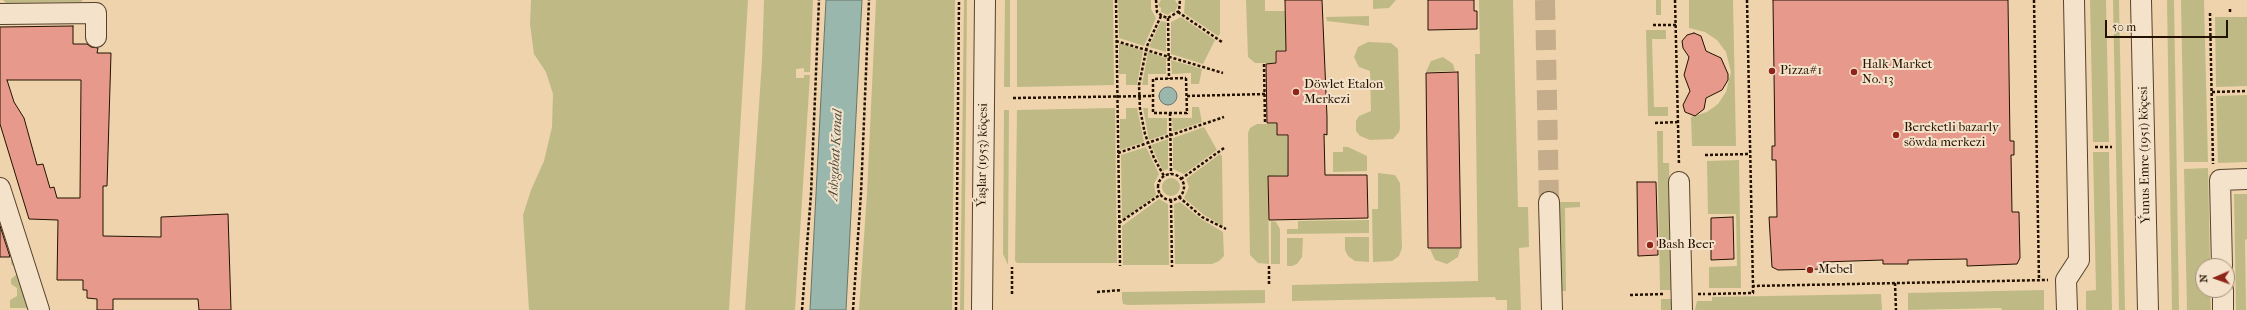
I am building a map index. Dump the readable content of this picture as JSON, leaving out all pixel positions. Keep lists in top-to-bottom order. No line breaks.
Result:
{"streets":{"street":["Ýaşlar (1953) köçesi","Ýunus Emre (1951) köçesi"]},"water":["Ashgabat Kanal"],"places":["Pizza#1","Halk Market No. 13","Döwlet Etalon Merkezi","Bereketli bazarly söwda merkezi","Bash Beer","Mebel"],"scale_bar":"50 m","north":"left"}
